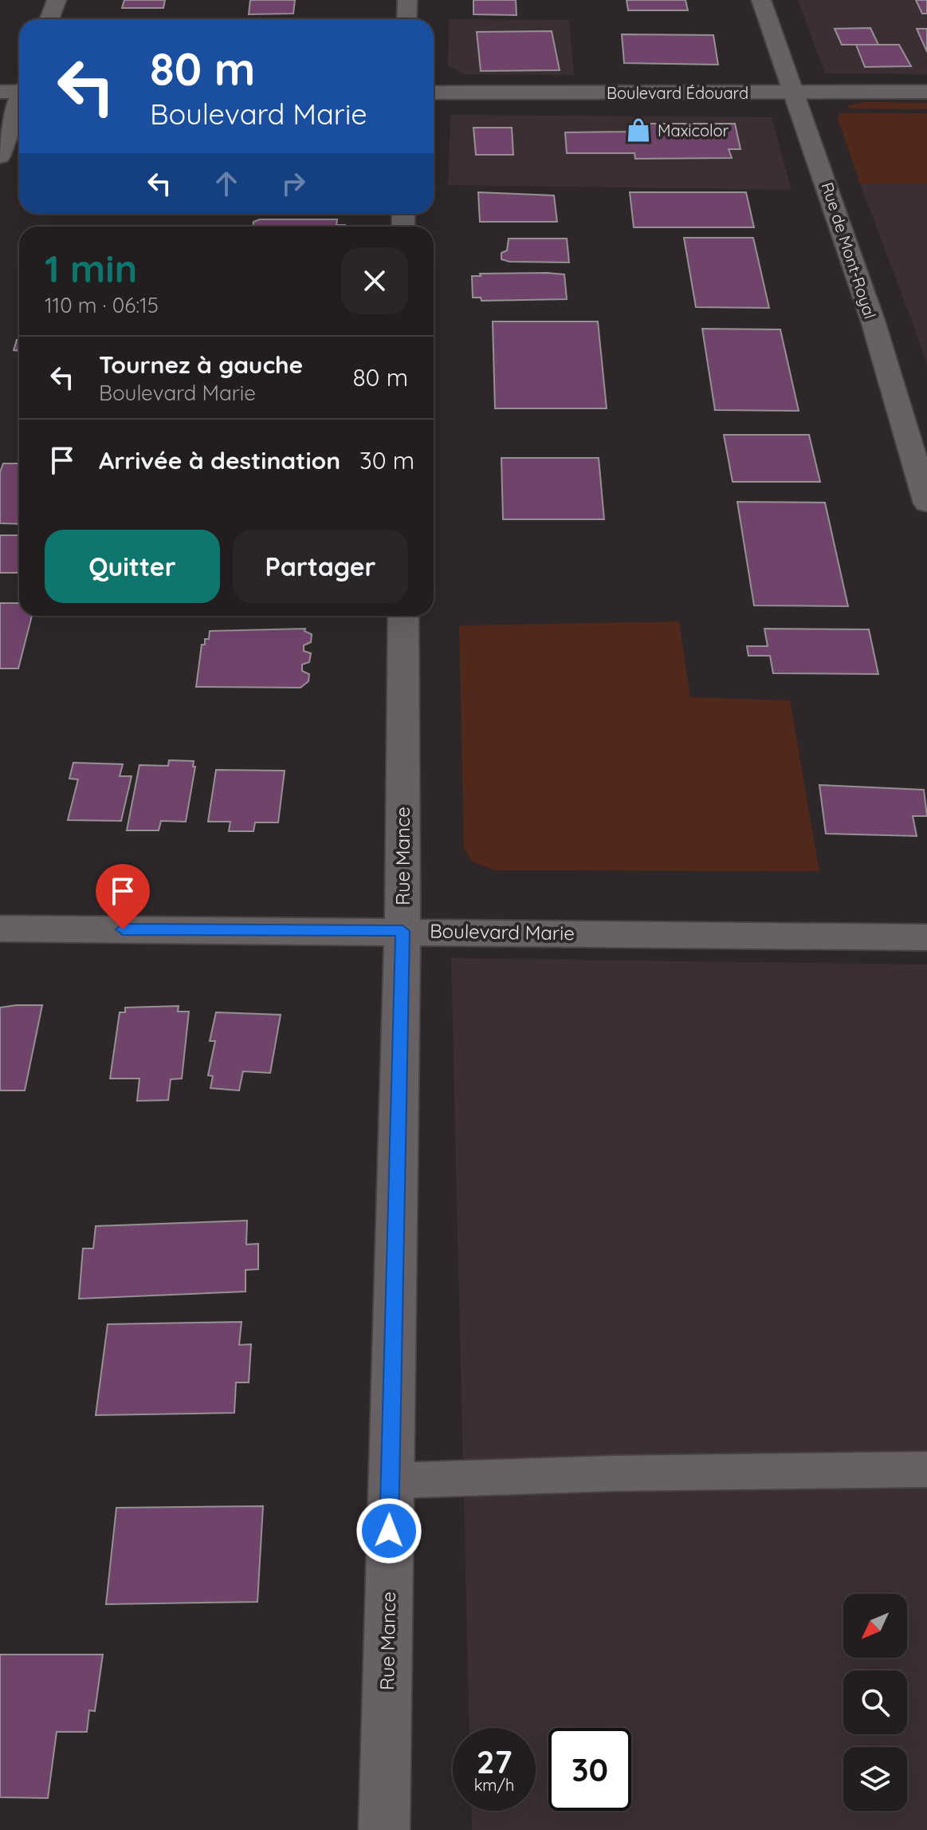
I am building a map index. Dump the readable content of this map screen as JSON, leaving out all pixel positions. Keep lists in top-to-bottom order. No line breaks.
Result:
{"streets":{"street":["Boulevard Édouard","Rue de Mont-Royal","Rue Mance","Boulevard Marie"]},"crossings":[["Boulevard Édouard","Rue de Mont-Royal"],["Rue Mance","Boulevard Marie"]],"places":{"shop":["Maxicolor"]},"north":"bottom left","page":{"turn":["80 m","Boulevard Marie"],"heading":["1 min","110 m · 06:15"],"list":[{"name":"Tournez à gauche","note":"Boulevard Marie","value":"80 m"},{"name":"Arrivée à destination","value":"30 m"}],"buttons":["Quitter","Partager"],"speed":"27 km/h","limit":"30"}}
